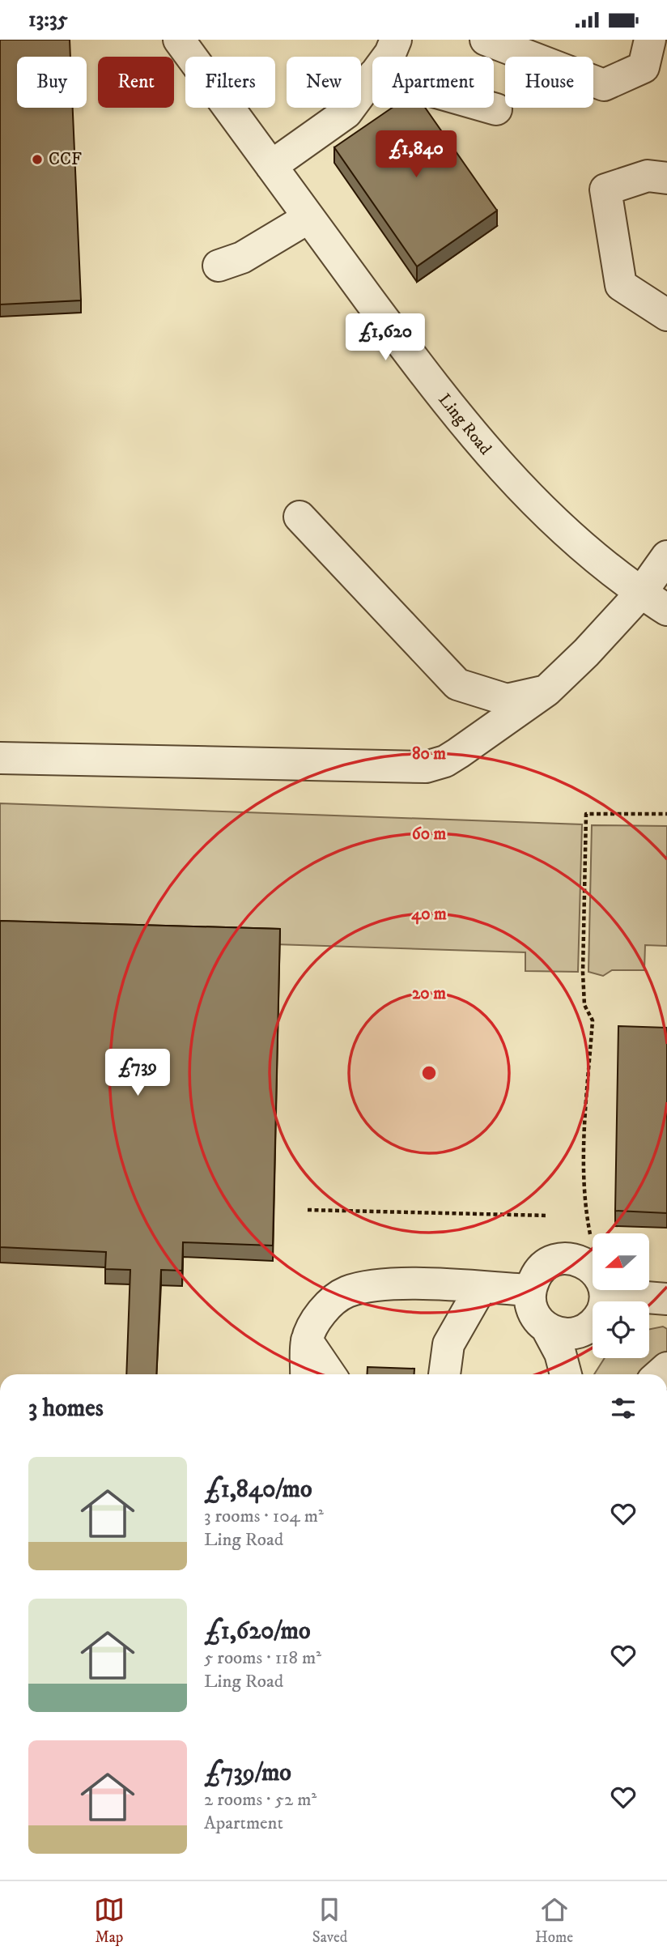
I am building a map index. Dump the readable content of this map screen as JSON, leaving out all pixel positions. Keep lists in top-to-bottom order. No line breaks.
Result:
{"streets":{"street":["Ling Road"]},"places":["CCF"],"north":"left","page":{"status":"13:35","chip":["Buy","Rent","Filters","New","Apartment","House"],"price":["£1,840","£1,620","£739"],"heading":"3 homes","list":[{"name":"£1,840/mo","note":"3 rooms · 104 m² · Ling Road"},{"name":"£1,620/mo","note":"5 rooms · 118 m² · Ling Road"},{"name":"£739/mo","note":"2 rooms · 52 m² · Apartment"}],"tabs":["Map","Saved","Home"]},"rings":["80 m","60 m","40 m","20 m"]}
